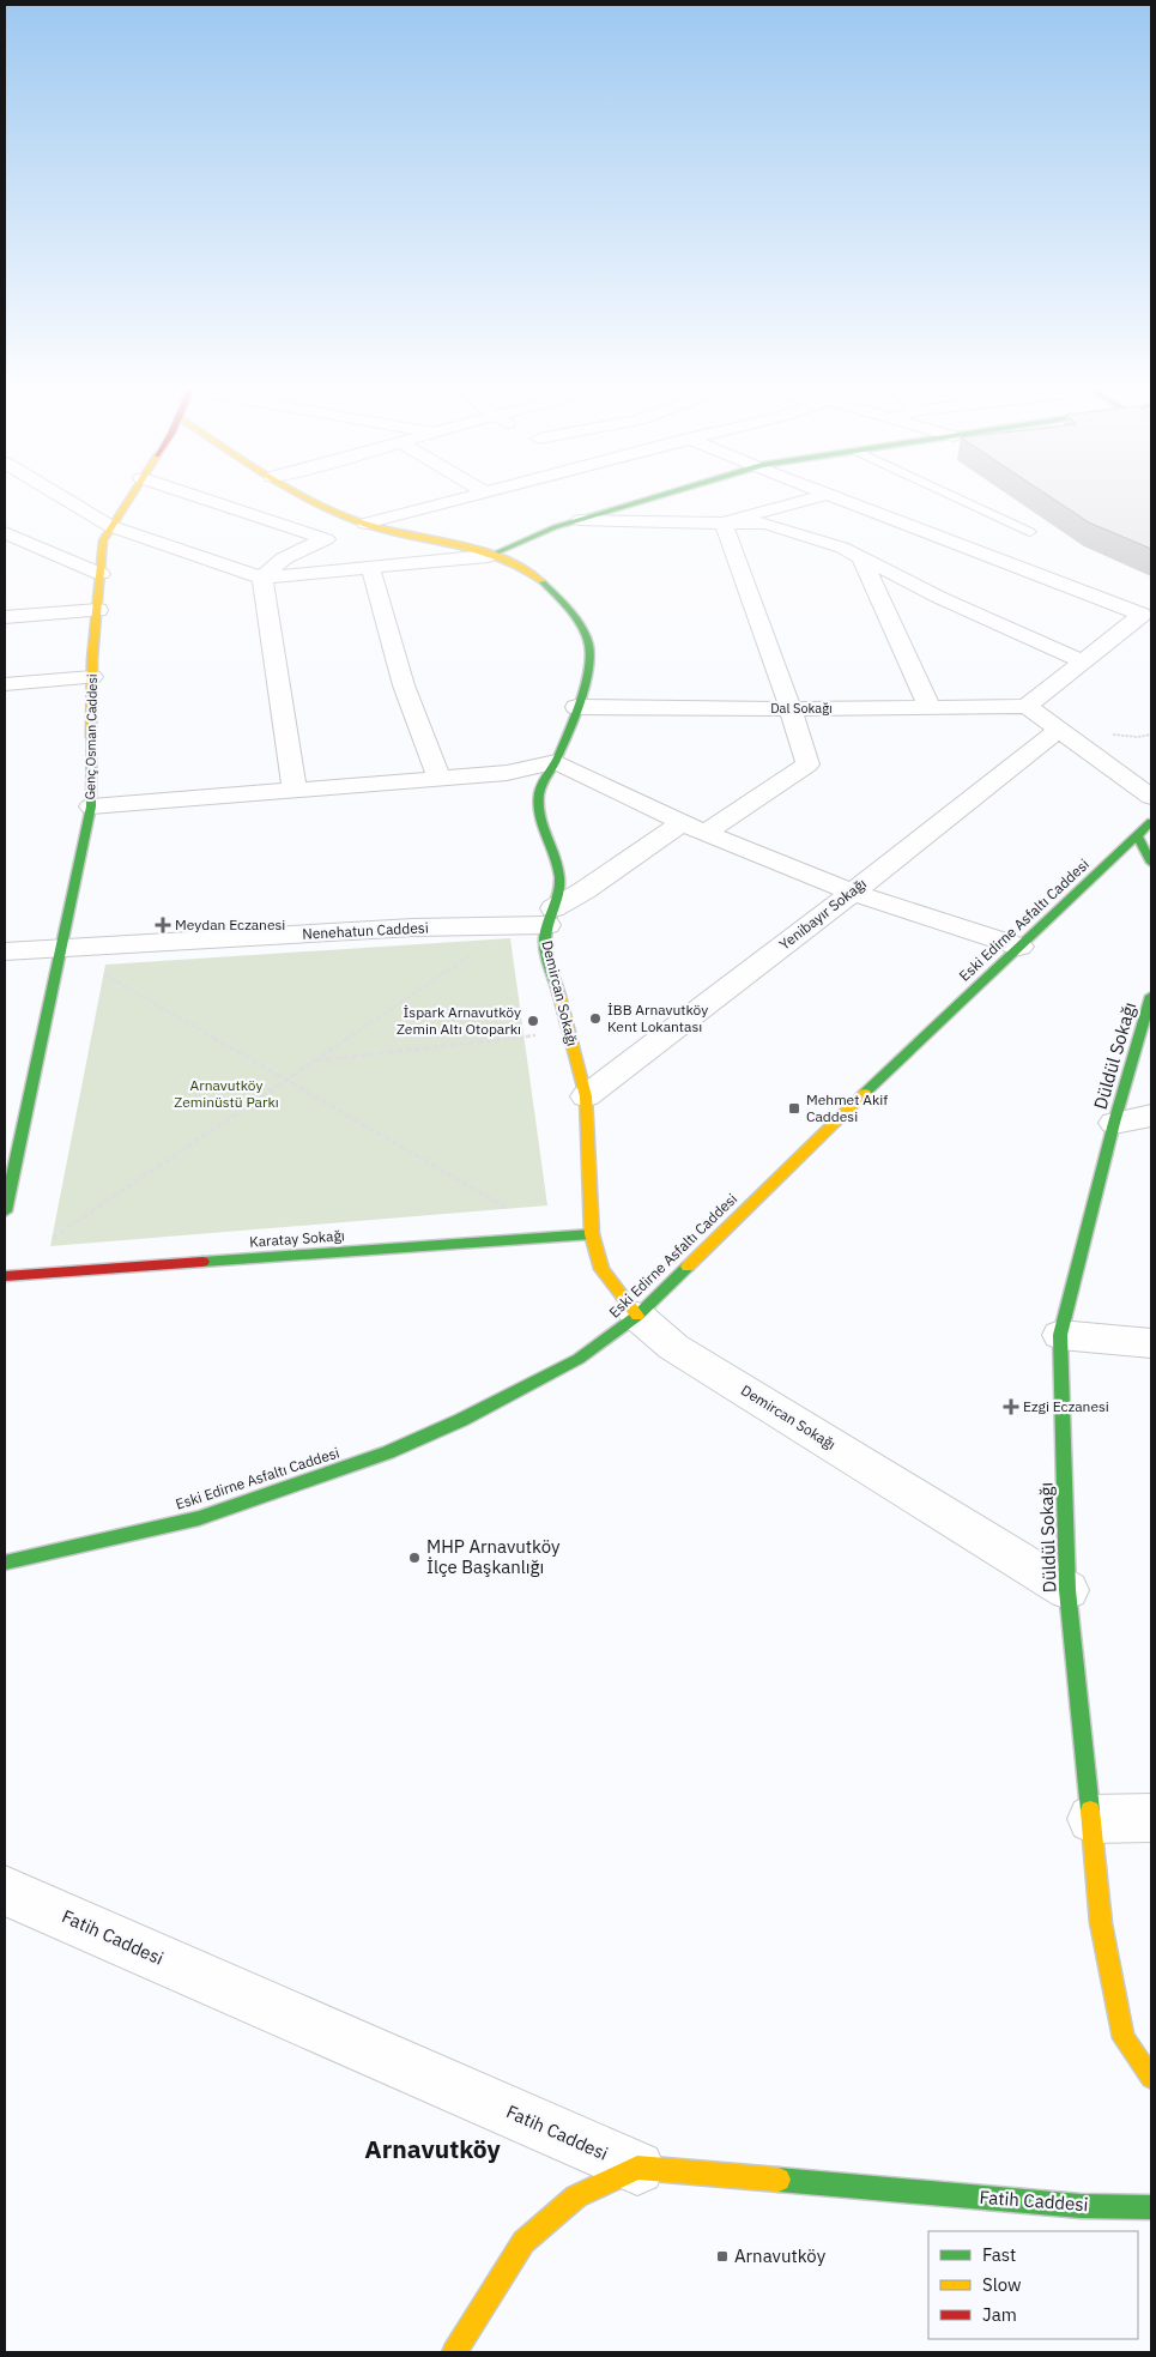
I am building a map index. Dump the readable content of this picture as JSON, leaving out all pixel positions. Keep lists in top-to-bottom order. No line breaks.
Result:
{"streets":{"street":["Dal Sokağı","Genç Osman Caddesi","Yenibayır Sokağı","Eski Edirne Asfaltı Caddesi","Nenehatun Caddesi","Demircan Sokağı","Düldül Sokağı","Karatay Sokağı","Fatih Caddesi"]},"crossings":[["Dal Sokağı","Demircan Sokağı"],["Genç Osman Caddesi","Nenehatun Caddesi"],["Yenibayır Sokağı","Demircan Sokağı"],["Eski Edirne Asfaltı Caddesi","Demircan Sokağı"],["Nenehatun Caddesi","Demircan Sokağı"],["Demircan Sokağı","Düldül Sokağı"],["Demircan Sokağı","Karatay Sokağı"]],"districts":["Arnavutköy"],"parks":["Arnavutköy Zeminüstü Parkı"],"places":{"health":["Meydan Eczanesi","Ezgi Eczanesi"],"other":["İBB Arnavutköy Kent Lokantası","İspark Arnavutköy Zemin Altı Otoparkı","MHP Arnavutköy İlçe Başkanlığı"],"transit":["Mehmet Akif Caddesi","Arnavutköy"]},"legend":["Fast","Slow","Jam"]}
